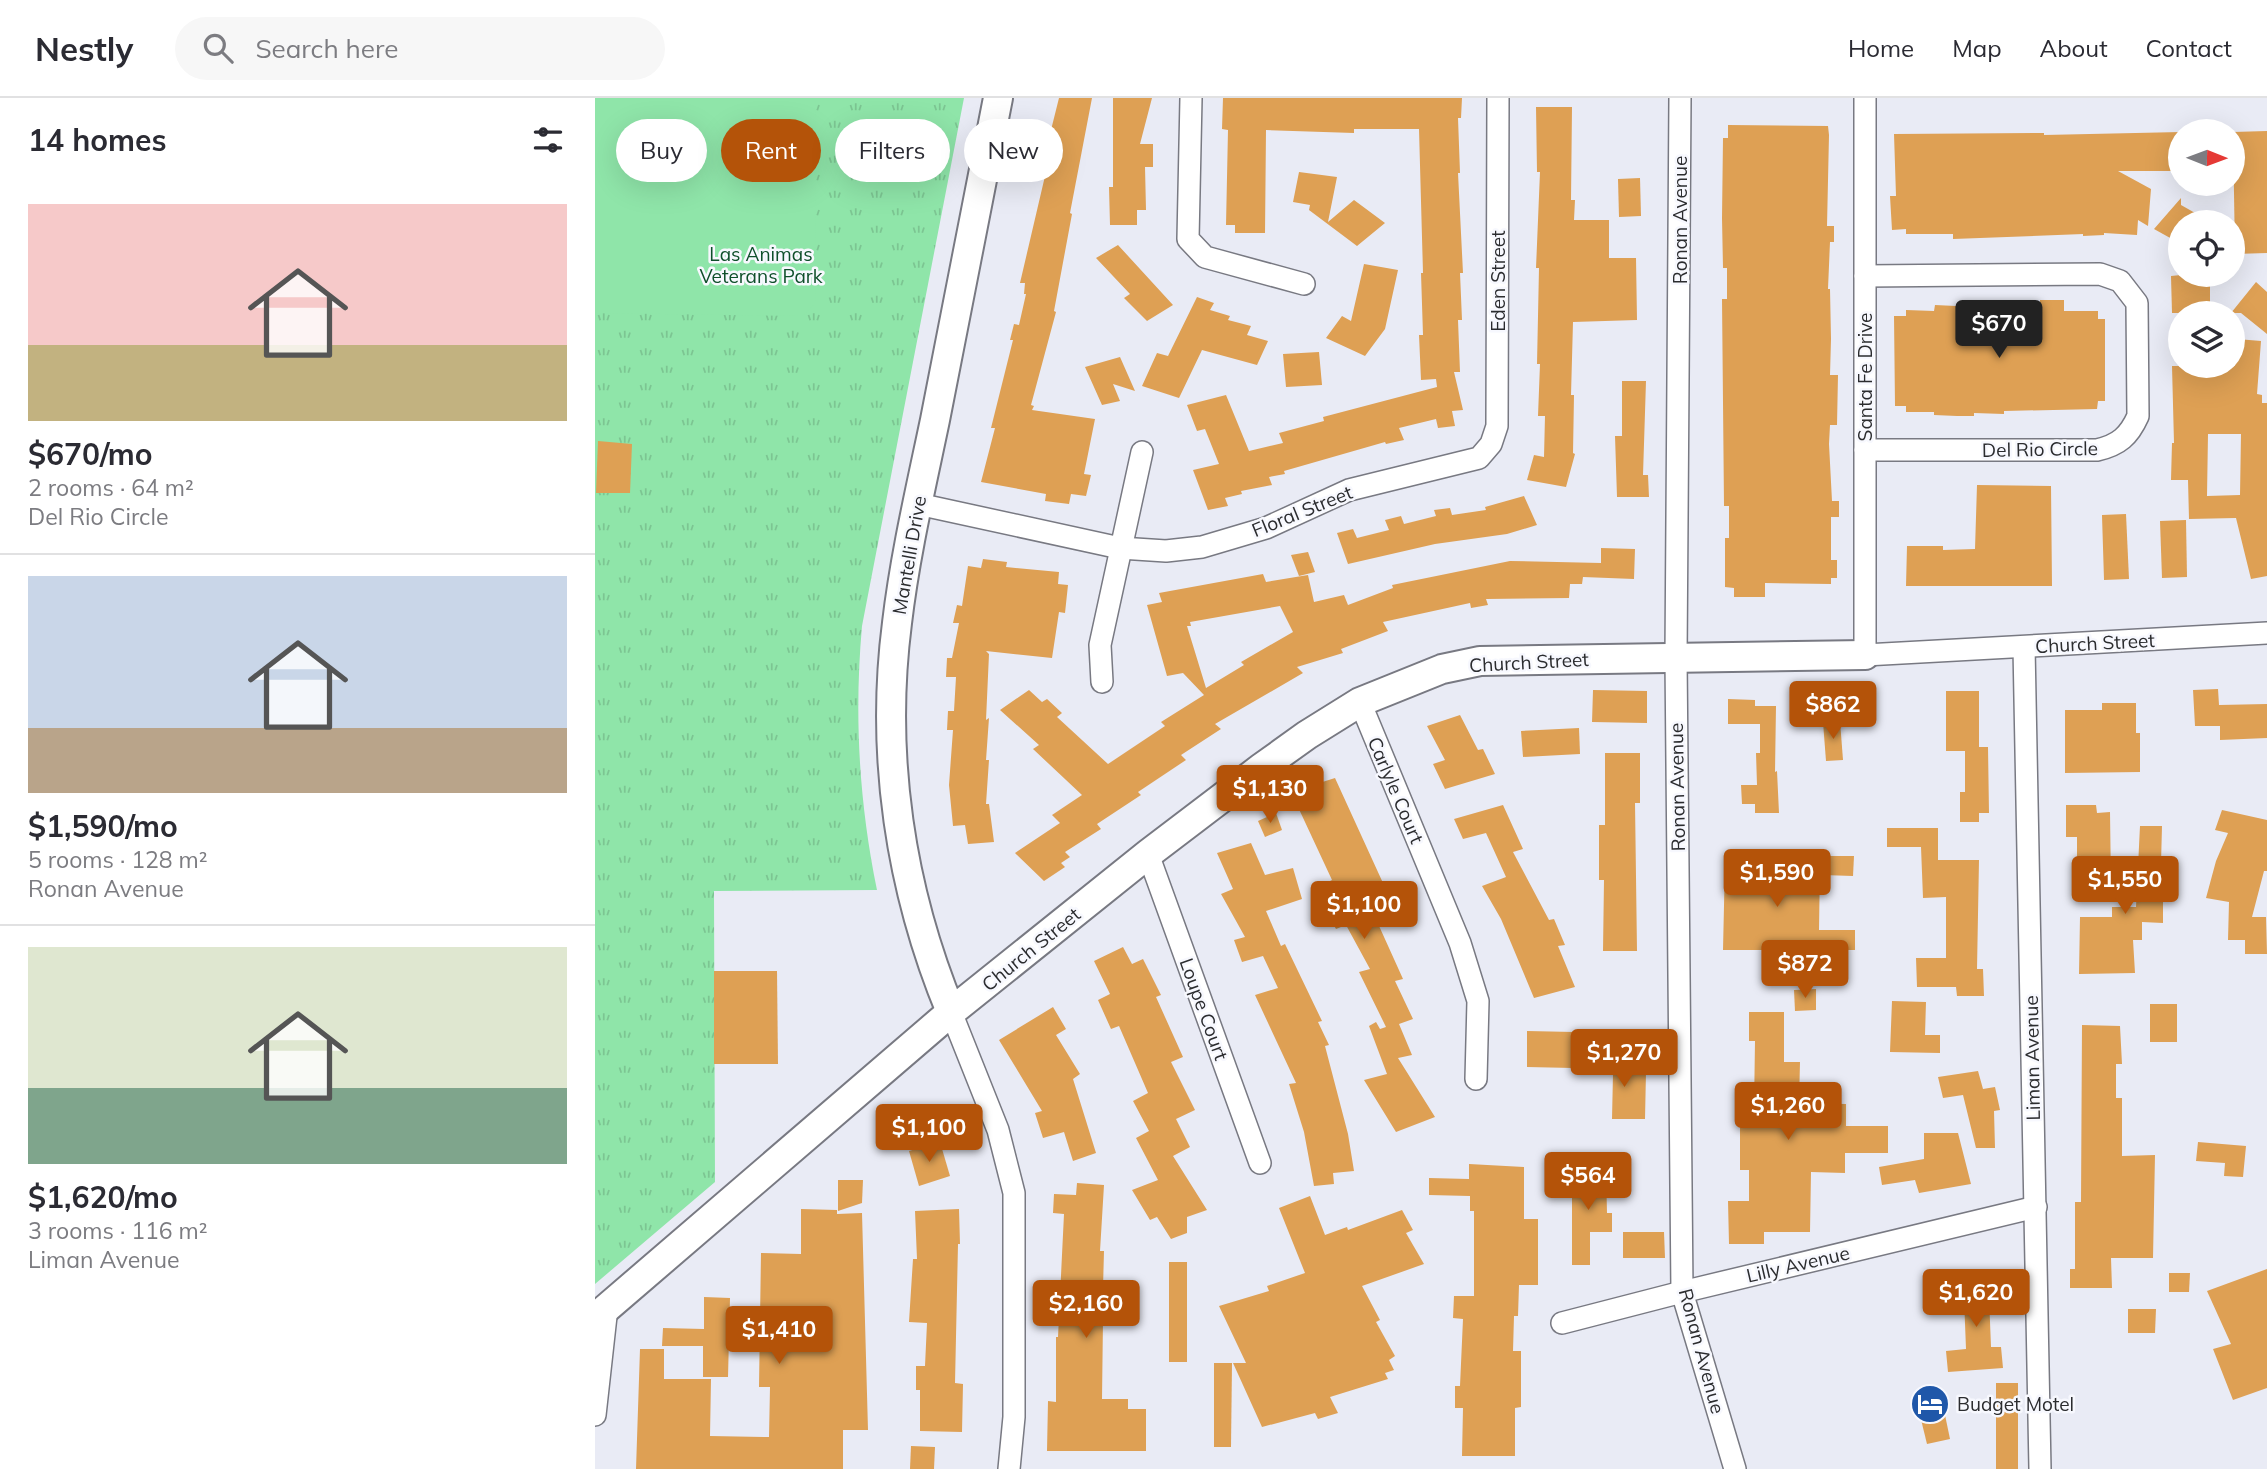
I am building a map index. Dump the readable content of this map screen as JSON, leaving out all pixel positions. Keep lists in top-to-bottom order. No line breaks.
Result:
{"streets":{"street":["Ronan Avenue","Eden Street","Santa Fe Drive","Del Rio Circle","Floral Street","Mantelli Drive","Church Street","Carlyle Court","Loupe Court","Liman Avenue","Lilly Avenue"]},"crossings":[["Ronan Avenue","Church Street"],["Ronan Avenue","Lilly Avenue"],["Eden Street","Floral Street"],["Santa Fe Drive","Del Rio Circle"],["Santa Fe Drive","Church Street"],["Floral Street","Mantelli Drive"],["Mantelli Drive","Church Street"],["Church Street","Carlyle Court"],["Church Street","Loupe Court"],["Church Street","Liman Avenue"],["Liman Avenue","Lilly Avenue"]],"parks":["Las Animas Veterans Park"],"places":{"hotel":["Budget Motel"]},"north":"right","page":{"header":"Nestly","search":"Search here","nav":["Home","Map","About","Contact"],"heading":"14 homes","chip":["Buy","Rent","Filters","New"],"list":[{"name":"$670/mo","note":"2 rooms · 64 m² · Del Rio Circle"},{"name":"$1,590/mo","note":"5 rooms · 128 m² · Ronan Avenue"},{"name":"$1,620/mo","note":"3 rooms · 116 m² · Liman Avenue"}],"price":["$670","$862","$1,130","$1,590","$1,550","$1,100","$872","$1,270","$1,260","$1,100","$564","$1,620","$2,160","$1,410"]}}
